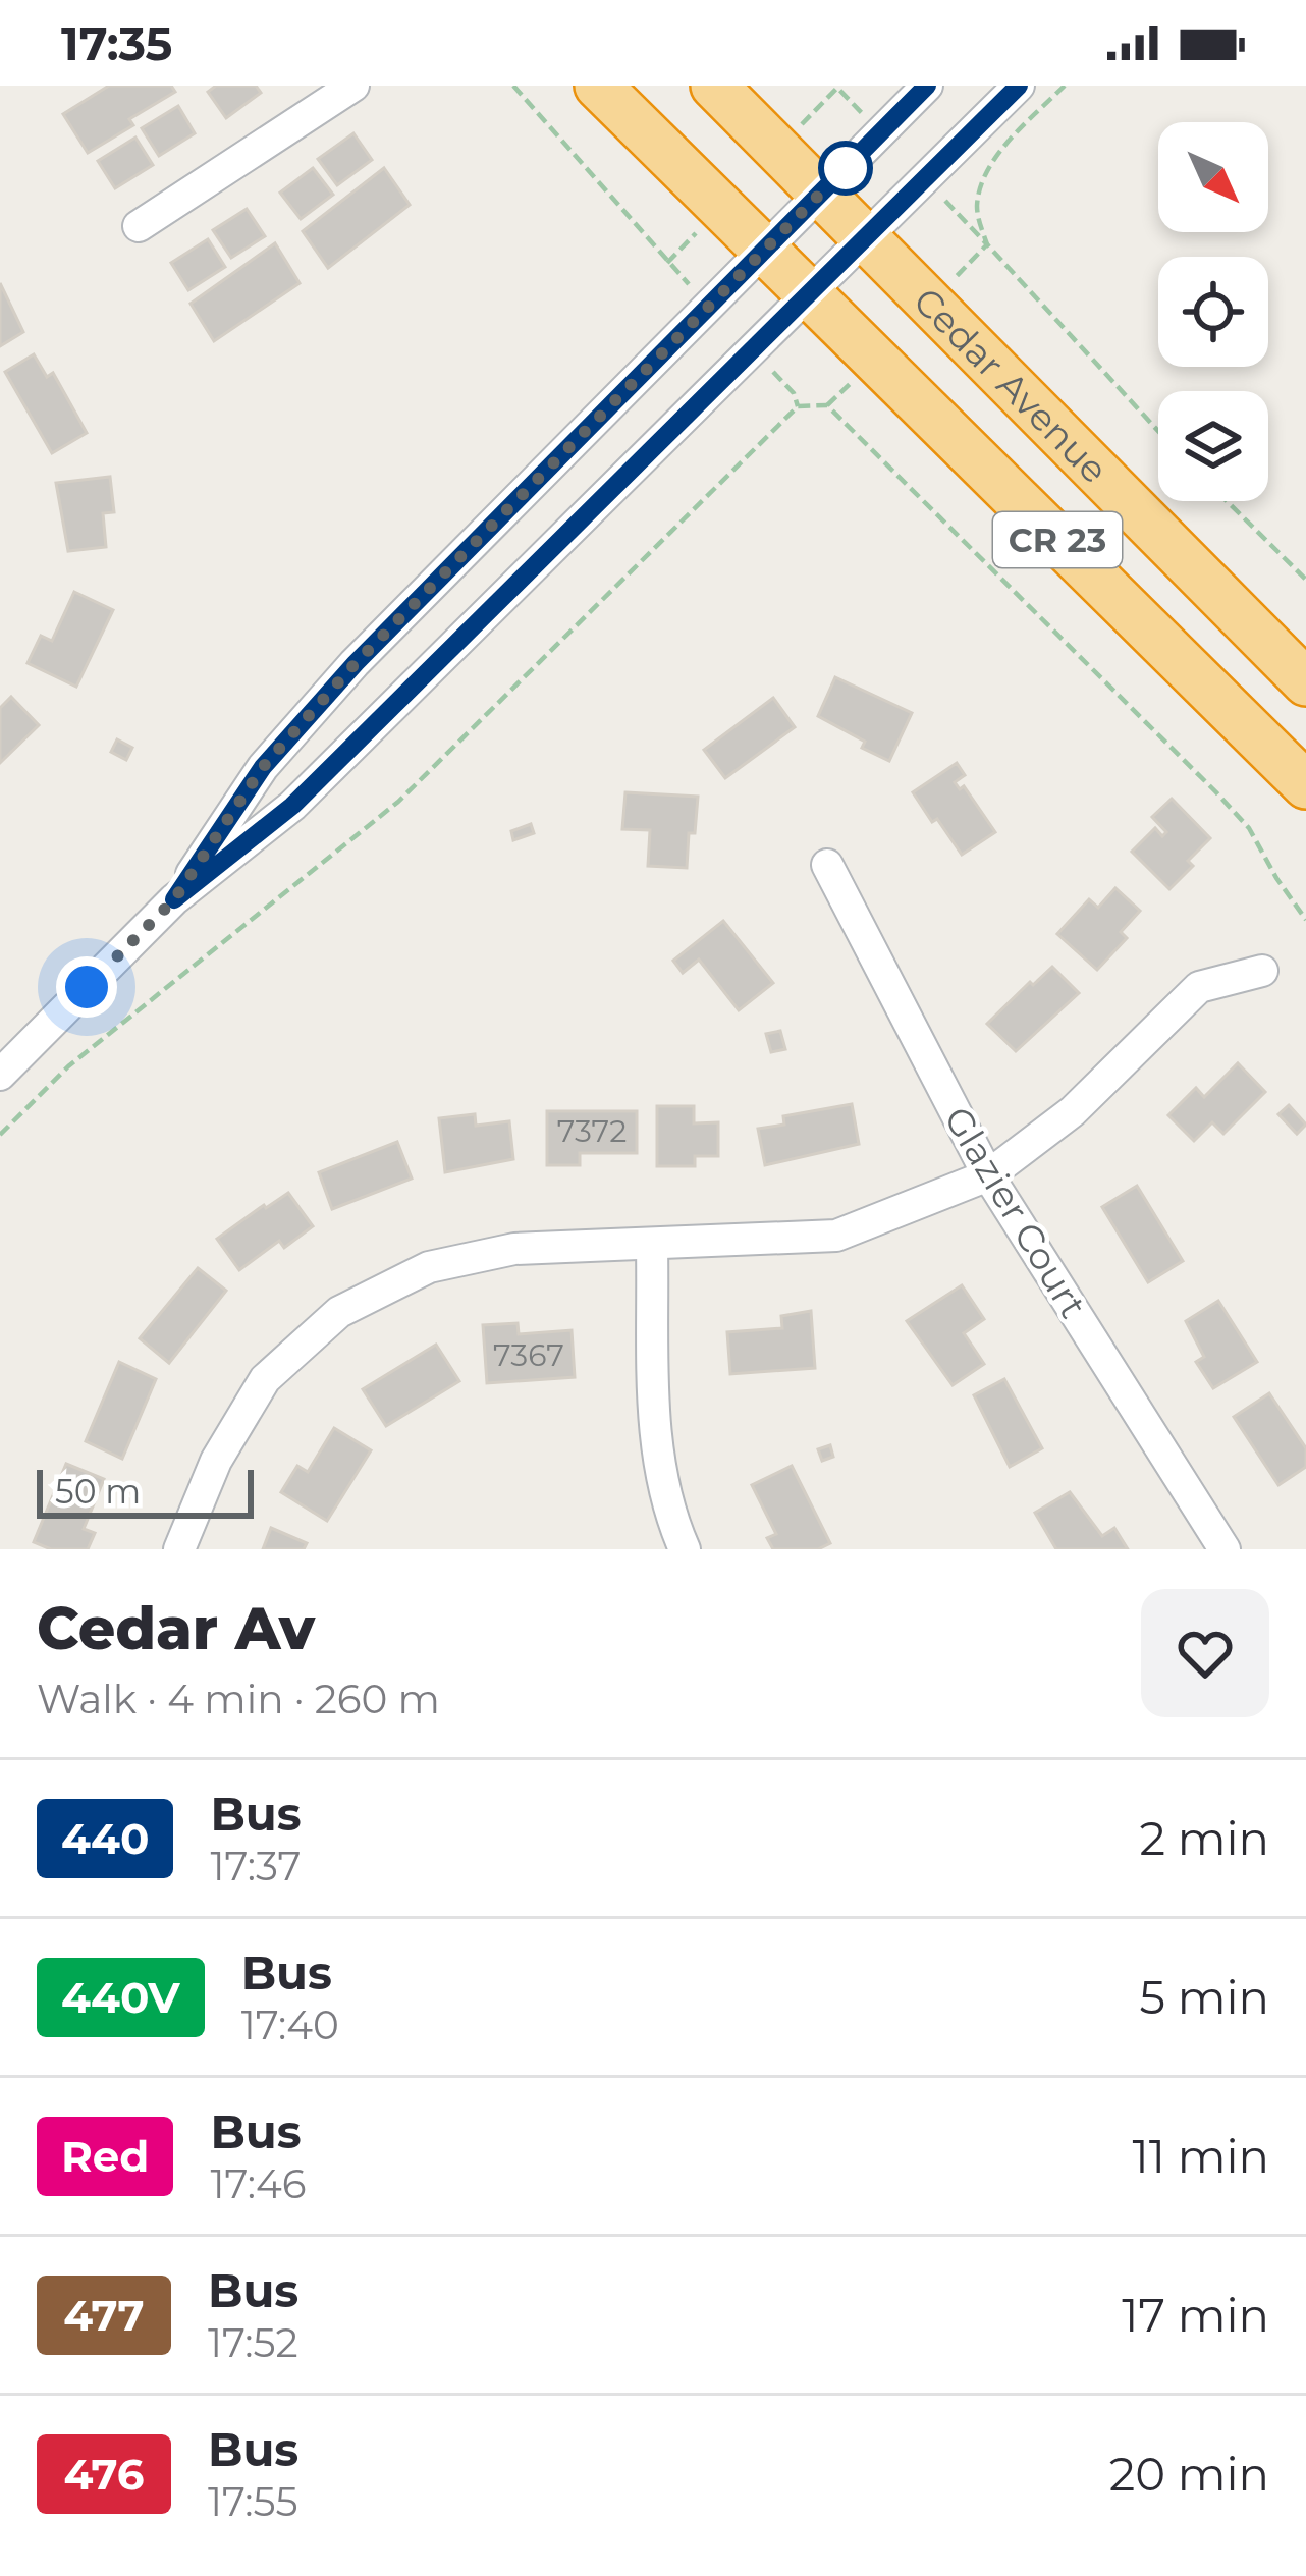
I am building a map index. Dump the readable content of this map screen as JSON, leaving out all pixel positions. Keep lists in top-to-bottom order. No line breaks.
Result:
{"streets":{"highway":["Cedar Avenue","CR 23"],"street":["Glazier Court"]},"lines":["bus line 440"],"house_numbers":["7372","7367"],"scale_bar":"50 m","north":"bottom right","page":{"status":"17:35","scale":"50 m","heading":["Cedar Av","Walk · 4 min · 260 m"],"list":[{"mark":"440","name":"Bus","note":"17:37","value":"2 min"},{"mark":"440V","name":"Bus","note":"17:40","value":"5 min"},{"mark":"Red","name":"Bus","note":"17:46","value":"11 min"},{"mark":"477","name":"Bus","note":"17:52","value":"17 min"},{"mark":"476","name":"Bus","note":"17:55","value":"20 min"}]}}
